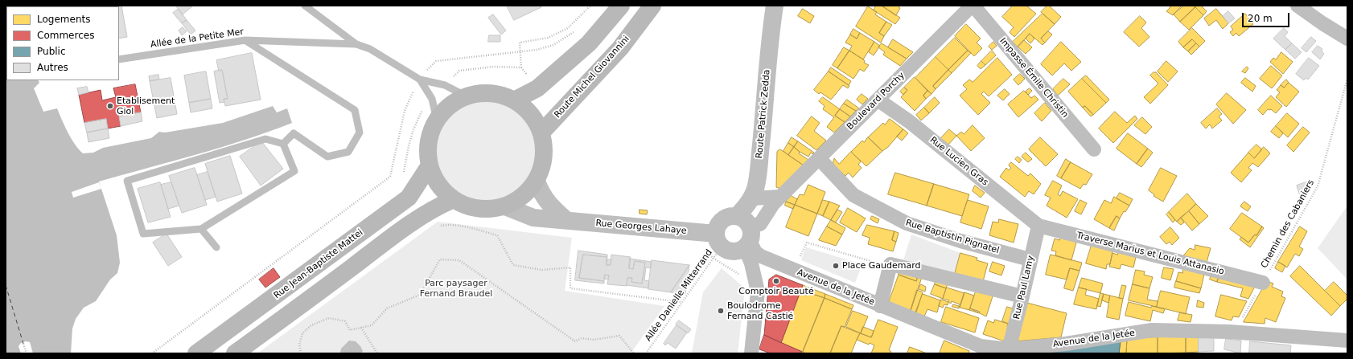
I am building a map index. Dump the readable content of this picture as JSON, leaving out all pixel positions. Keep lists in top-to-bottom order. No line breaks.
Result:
{"streets":{"main road":["Route Michel Giovannini","Rue Jean-Baptiste Mattei"],"street":["Impasse Émile Christin","Boulevard Porchy","Route Patrick Zedda","Rue Lucien Gras","Rue Georges Lahaye","Rue Baptistin Pignatel","Traverse Marius et Louis Attanasio","Avenue de la Jetée","Rue Paul Lamy"],"lane":["Allée de la Petite Mer"],"path":["Chemin des Cabaniers","Allée Danielle Mitterrand"]},"crossings":[["Impasse Émile Christin","Boulevard Porchy"],["Boulevard Porchy","Route Patrick Zedda"],["Boulevard Porchy","Rue Lucien Gras"],["Boulevard Porchy","Rue Georges Lahaye"],["Boulevard Porchy","Rue Baptistin Pignatel"],["Boulevard Porchy","Avenue de la Jetée"],["Route Patrick Zedda","Rue Georges Lahaye"],["Route Patrick Zedda","Avenue de la Jetée"],["Rue Lucien Gras","Traverse Marius et Louis Attanasio"],["Rue Lucien Gras","Rue Paul Lamy"],["Chemin des Cabaniers","Traverse Marius et Louis Attanasio"],["Chemin des Cabaniers","Avenue de la Jetée"],["Rue Georges Lahaye","Avenue de la Jetée"],["Rue Georges Lahaye","Allée Danielle Mitterrand"],["Rue Baptistin Pignatel","Rue Paul Lamy"],["Traverse Marius et Louis Attanasio","Rue Paul Lamy"],["Avenue de la Jetée","Rue Paul Lamy"]],"parks":["Parc paysager Fernand Braudel"],"places":["Etablisement Giol","Place Gaudemard","Comptoir Beauté","Boulodrome Fernand Castié"],"legend":["Logements","Commerces","Public","Autres"],"scale_bar":"20 m"}
